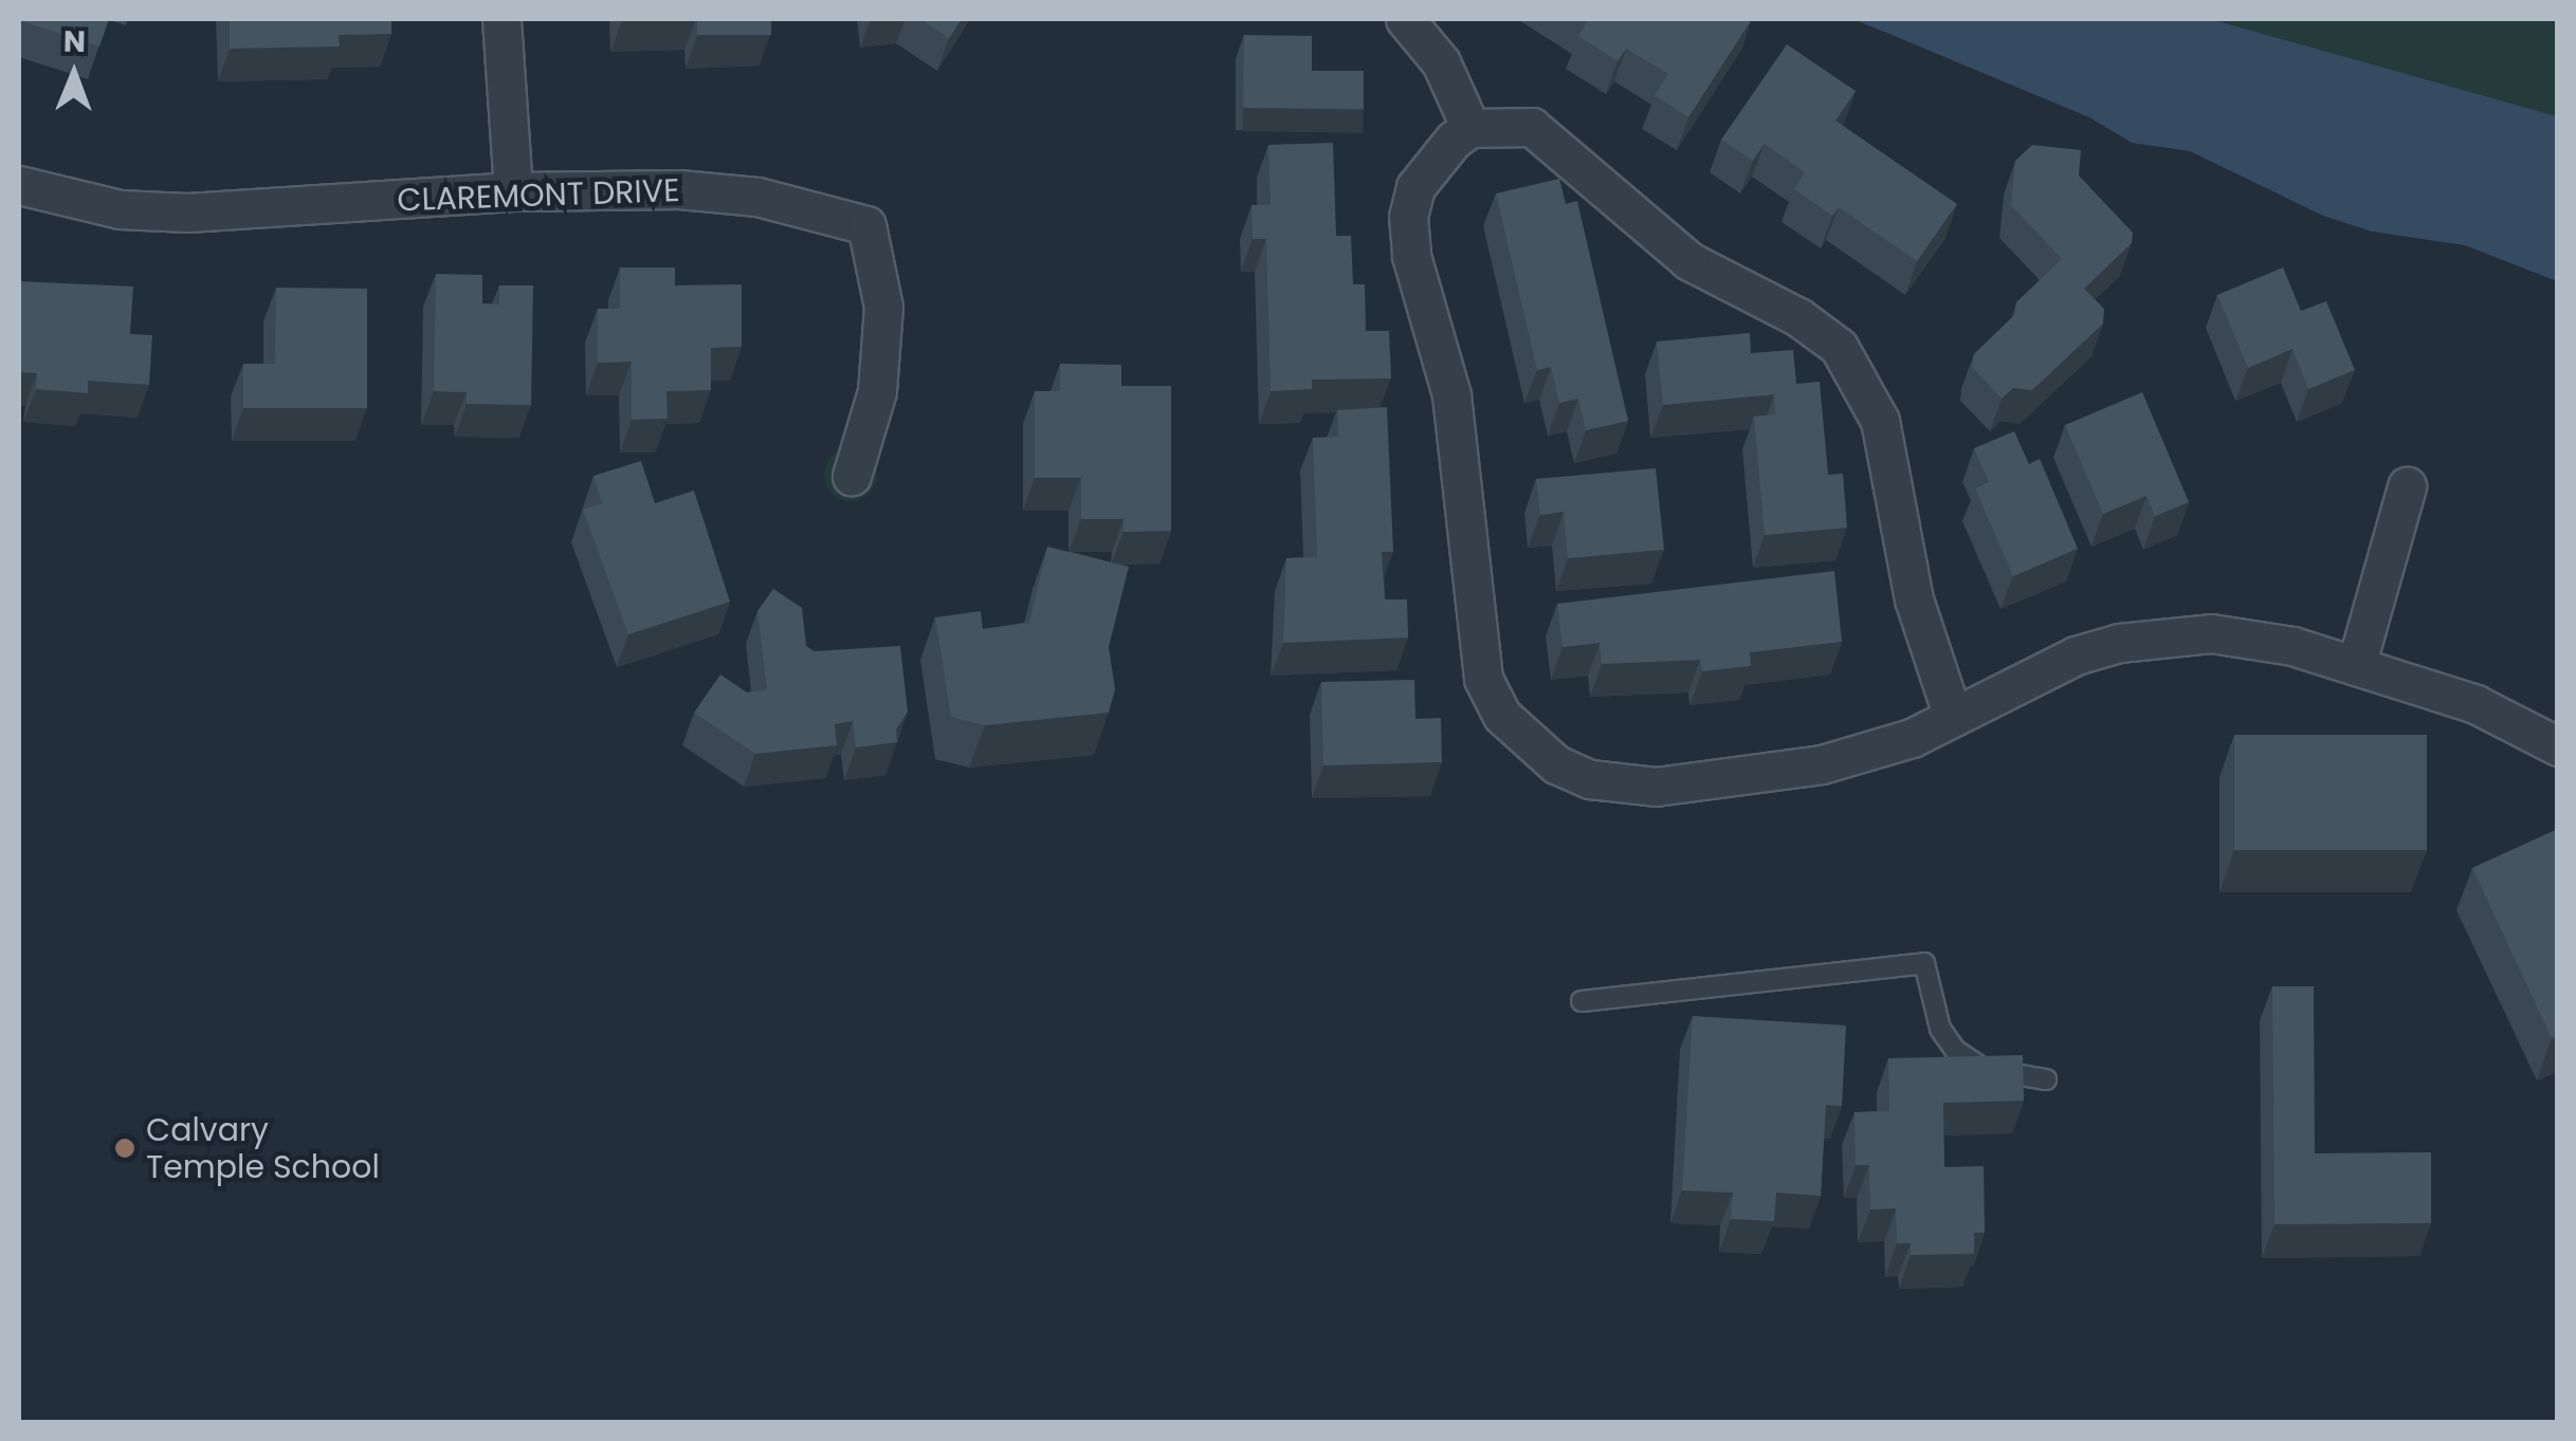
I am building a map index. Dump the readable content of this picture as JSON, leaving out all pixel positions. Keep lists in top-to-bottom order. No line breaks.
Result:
{"streets":{"street":["CLAREMONT DRIVE"]},"places":["Calvary Temple School"],"north":"top"}
